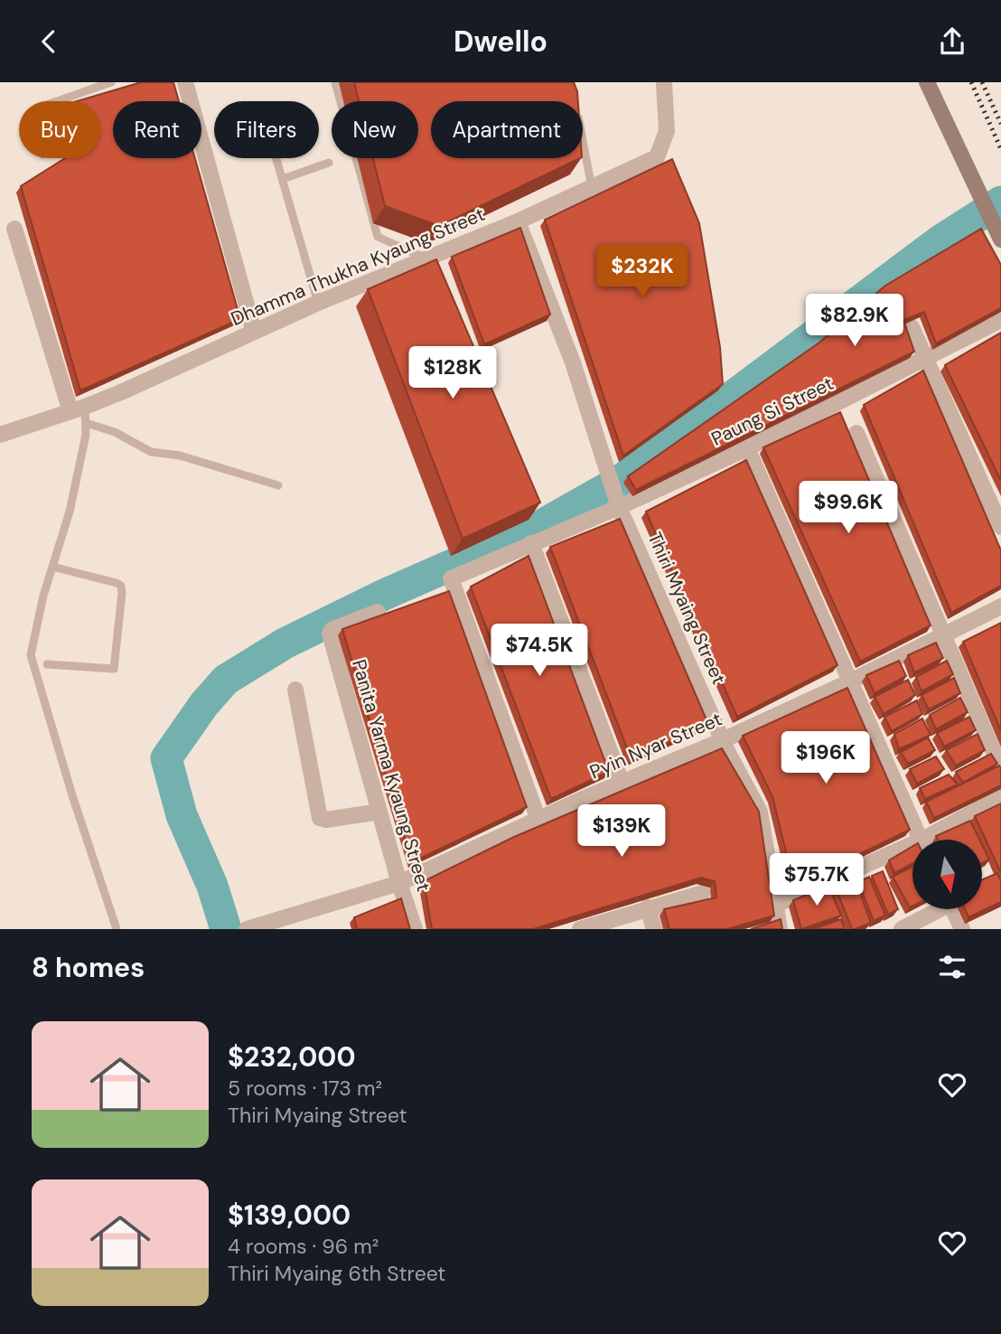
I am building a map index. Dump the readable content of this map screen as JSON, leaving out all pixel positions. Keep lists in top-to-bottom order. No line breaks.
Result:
{"streets":{"street":["Dhamma Thukha Kyaung Street","Paung Si Street","Thiri Myaing Street","Pyin Nyar Street","Panita Yarma Kyaung Street"]},"crossings":[["Dhamma Thukha Kyaung Street","Thiri Myaing Street"],["Paung Si Street","Thiri Myaing Street"],["Thiri Myaing Street","Pyin Nyar Street"],["Pyin Nyar Street","Panita Yarma Kyaung Street"]],"north":"bottom","page":{"header":"Dwello","chip":["Buy","Rent","Filters","New","Apartment"],"price":["$232K","$82.9K","$128K","$99.6K","$74.5K","$196K","$139K","$75.7K"],"heading":"8 homes","list":[{"name":"$232,000","note":"5 rooms · 173 m² · Thiri Myaing Street"},{"name":"$139,000","note":"4 rooms · 96 m² · Thiri Myaing 6th Street"}]}}
